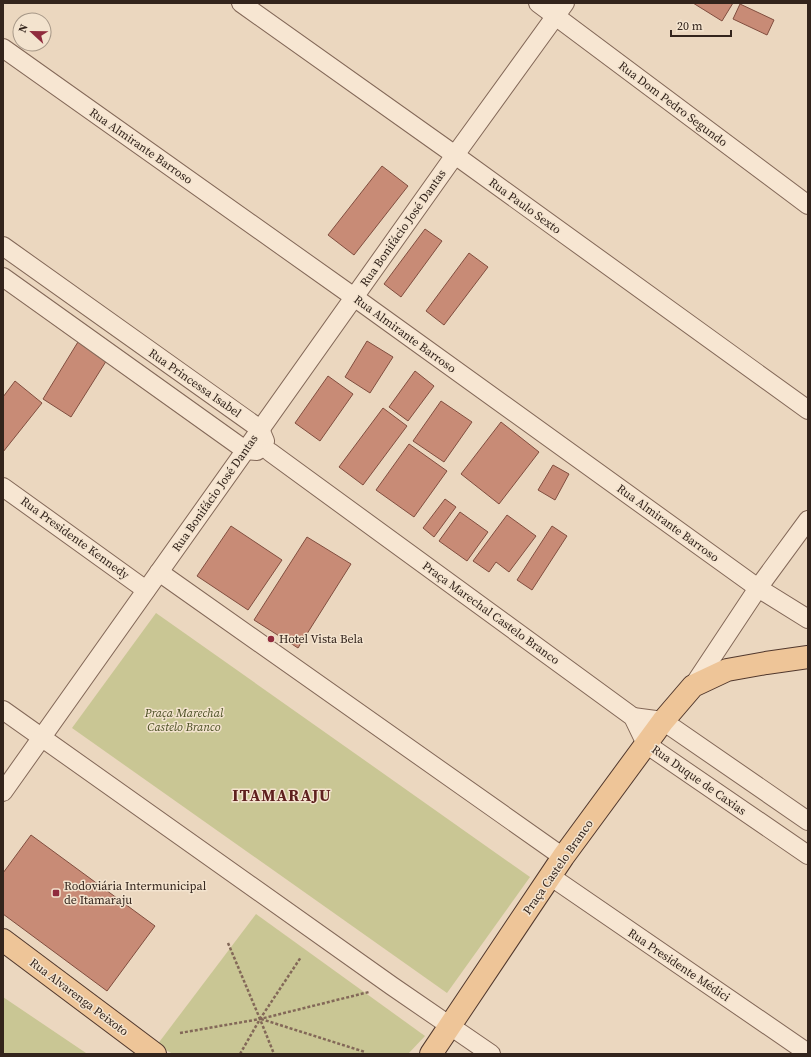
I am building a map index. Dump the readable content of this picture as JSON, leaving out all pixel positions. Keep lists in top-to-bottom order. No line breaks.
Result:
{"streets":{"main road":["Praça Castelo Branco","Rua Alvarenga Peixoto"],"street":["Rua Dom Pedro Segundo","Rua Almirante Barroso","Rua Paulo Sexto","Rua Bonifácio José Dantas","Rua Princessa Isabel","Rua Presidente Kennedy","Praça Marechal Castelo Branco","Rua Duque de Caxias","Rua Presidente Médici"]},"crossings":[["Rua Dom Pedro Segundo","Rua Bonifácio José Dantas"],["Rua Almirante Barroso","Rua Bonifácio José Dantas"],["Rua Paulo Sexto","Rua Bonifácio José Dantas"],["Rua Bonifácio José Dantas","Rua Princessa Isabel"],["Praça Marechal Castelo Branco","Rua Duque de Caxias"],["Rua Duque de Caxias","Praça Castelo Branco"],["Praça Castelo Branco","Rua Presidente Médici"]],"districts":["ITAMARAJU"],"parks":["Praça Marechal Castelo Branco"],"places":{"other":["Hotel Vista Bela"],"transit":["Rodoviária Intermunicipal de Itamaraju"]},"scale_bar":"20 m","north":"left"}
